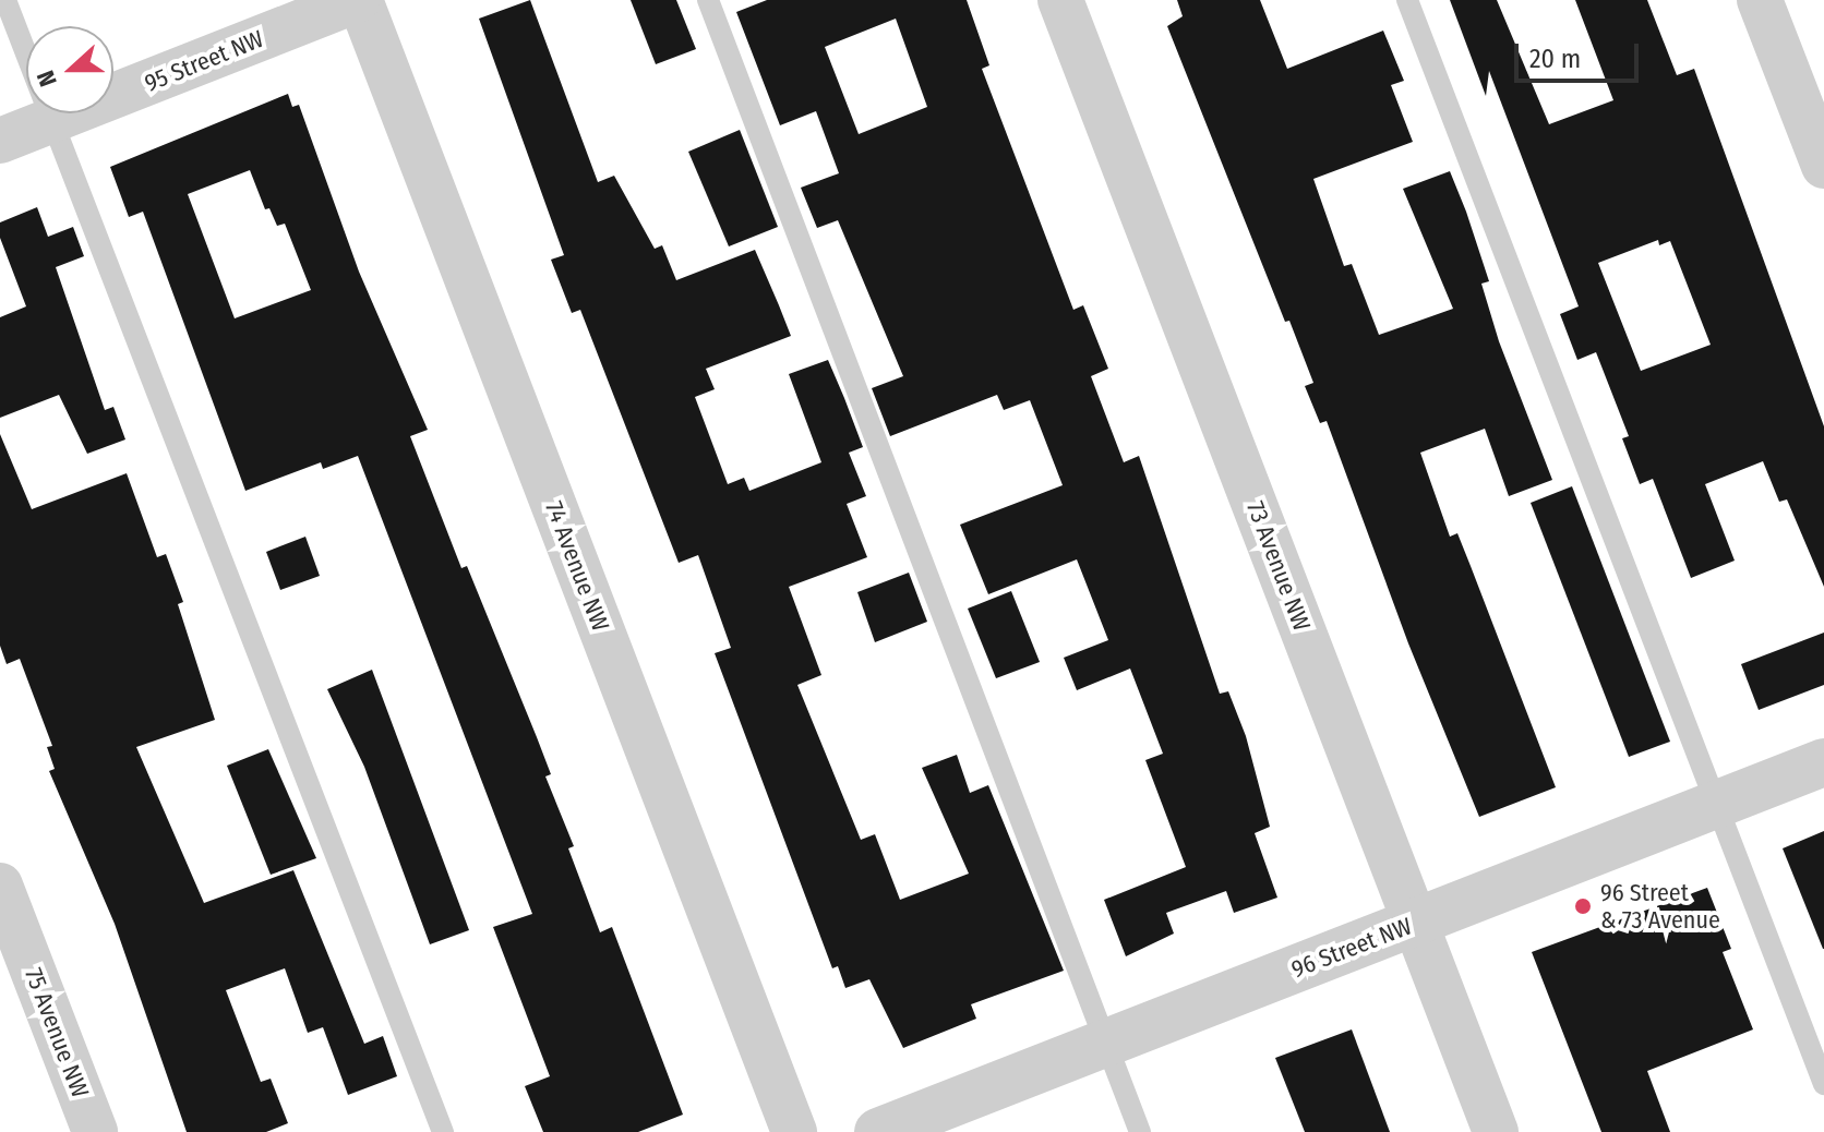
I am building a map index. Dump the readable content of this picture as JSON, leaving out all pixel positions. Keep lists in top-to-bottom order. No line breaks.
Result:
{"streets":{"street":["95 Street NW","74 Avenue NW","73 Avenue NW","96 Street NW","75 Avenue NW"]},"crossings":[["95 Street NW","74 Avenue NW"],["73 Avenue NW","96 Street NW"]],"places":["96 Street & 73 Avenue"],"scale_bar":"20 m","north":"left"}
